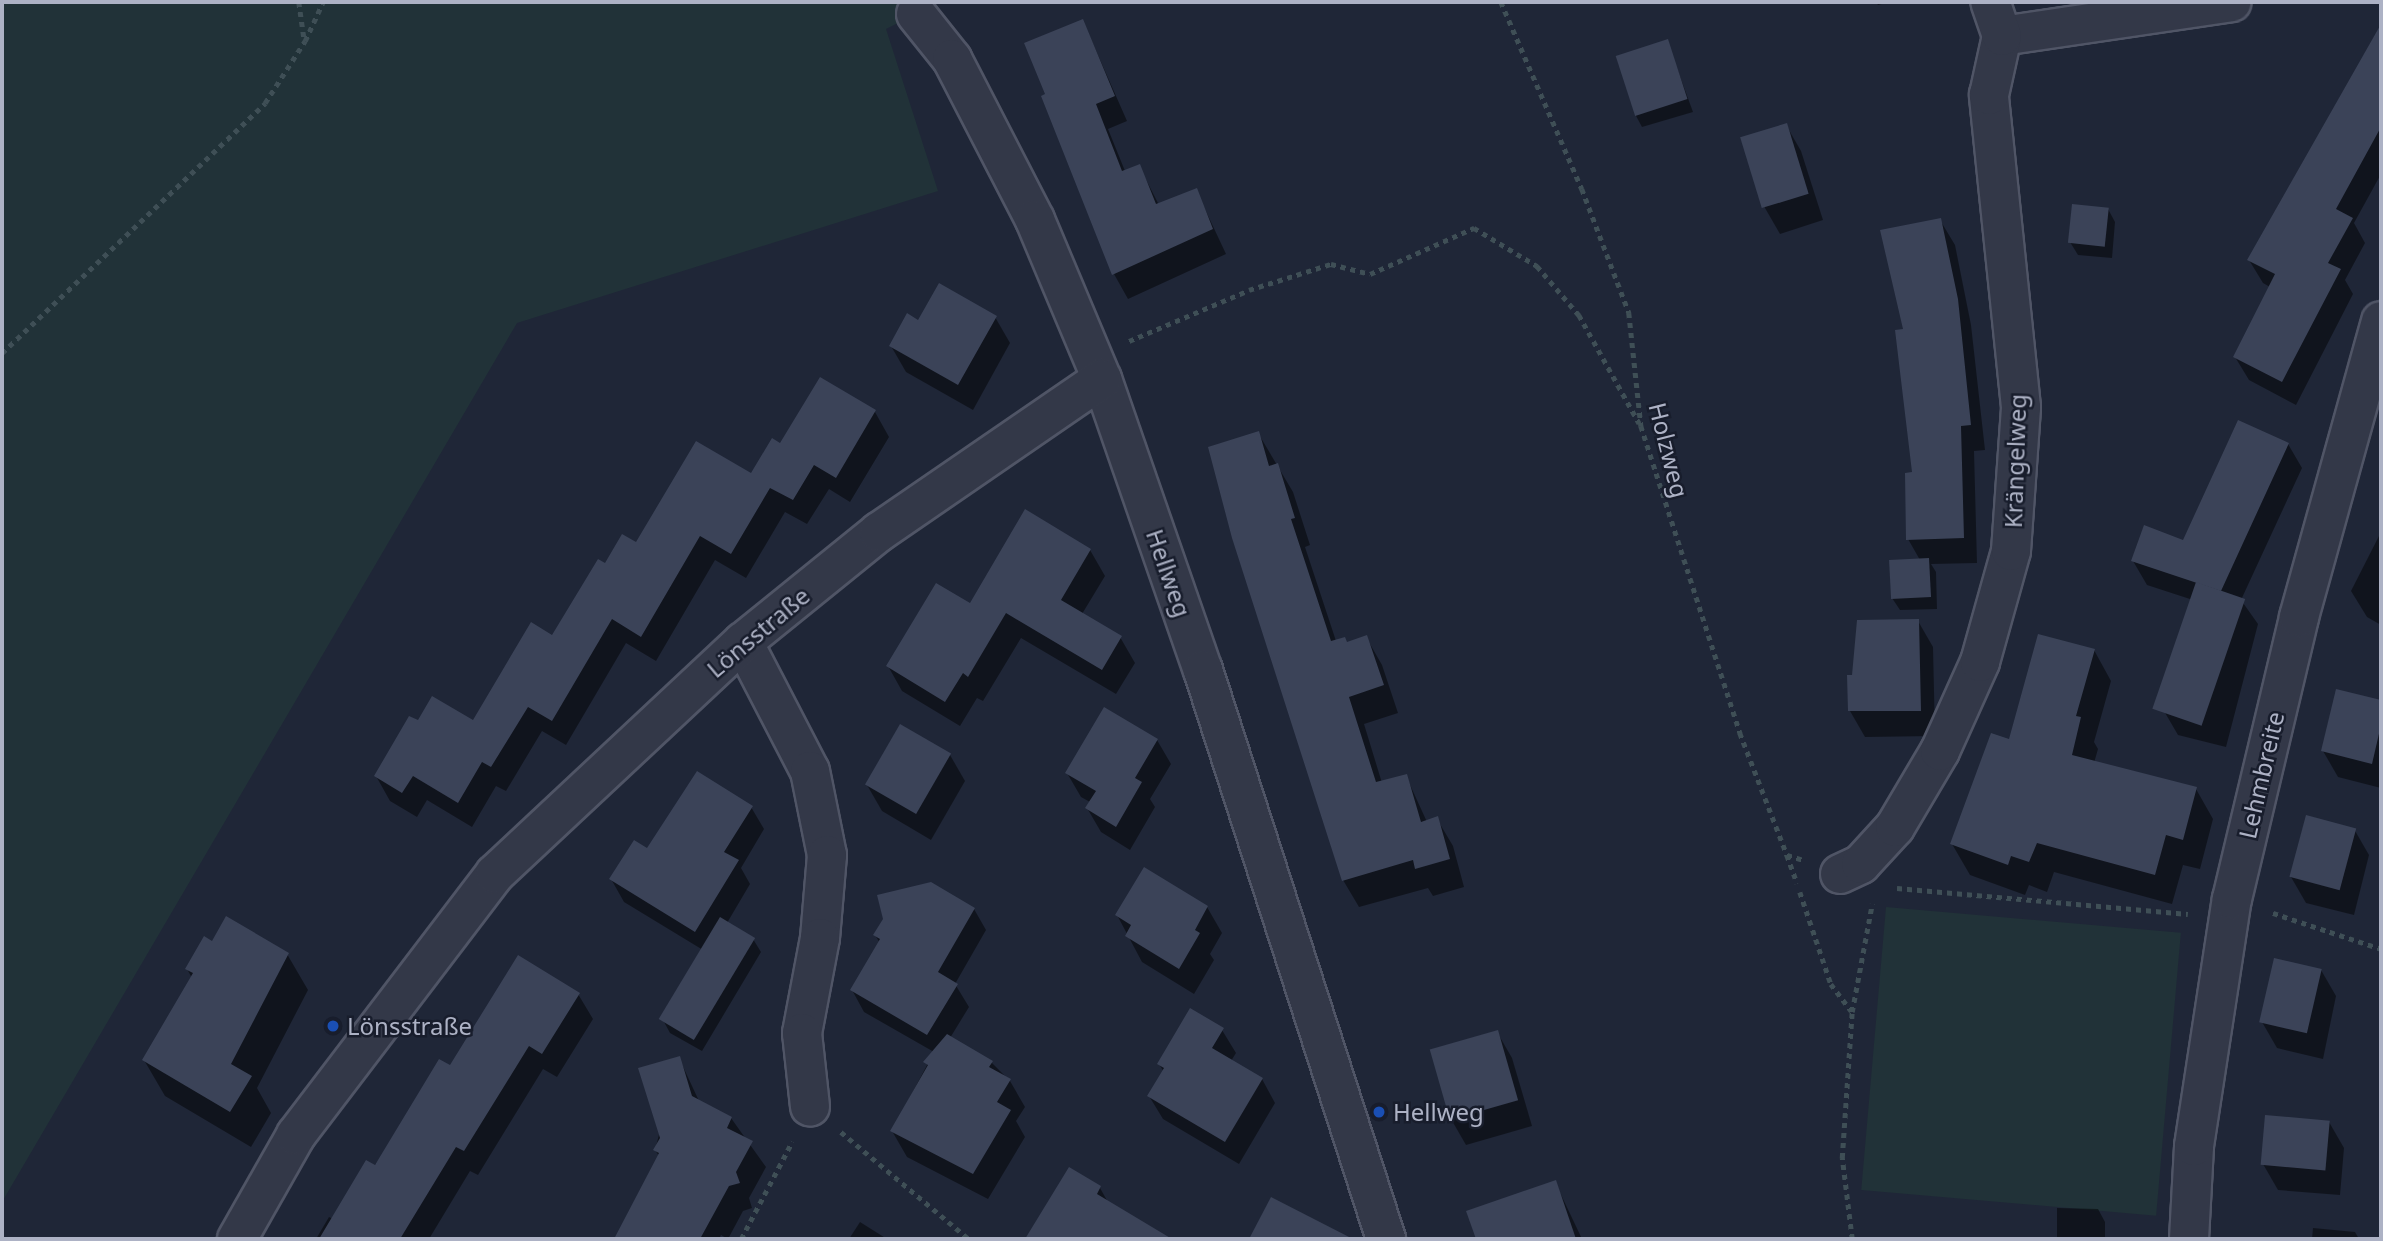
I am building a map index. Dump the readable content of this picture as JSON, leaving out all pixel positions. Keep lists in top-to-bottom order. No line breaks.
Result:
{"streets":{"street":["Krängelweg","Hellweg","Lönsstraße","Lehmbreite"],"path":["Holzweg"]},"crossings":[["Hellweg","Lönsstraße"]],"places":["Lönsstraße","Hellweg"]}
